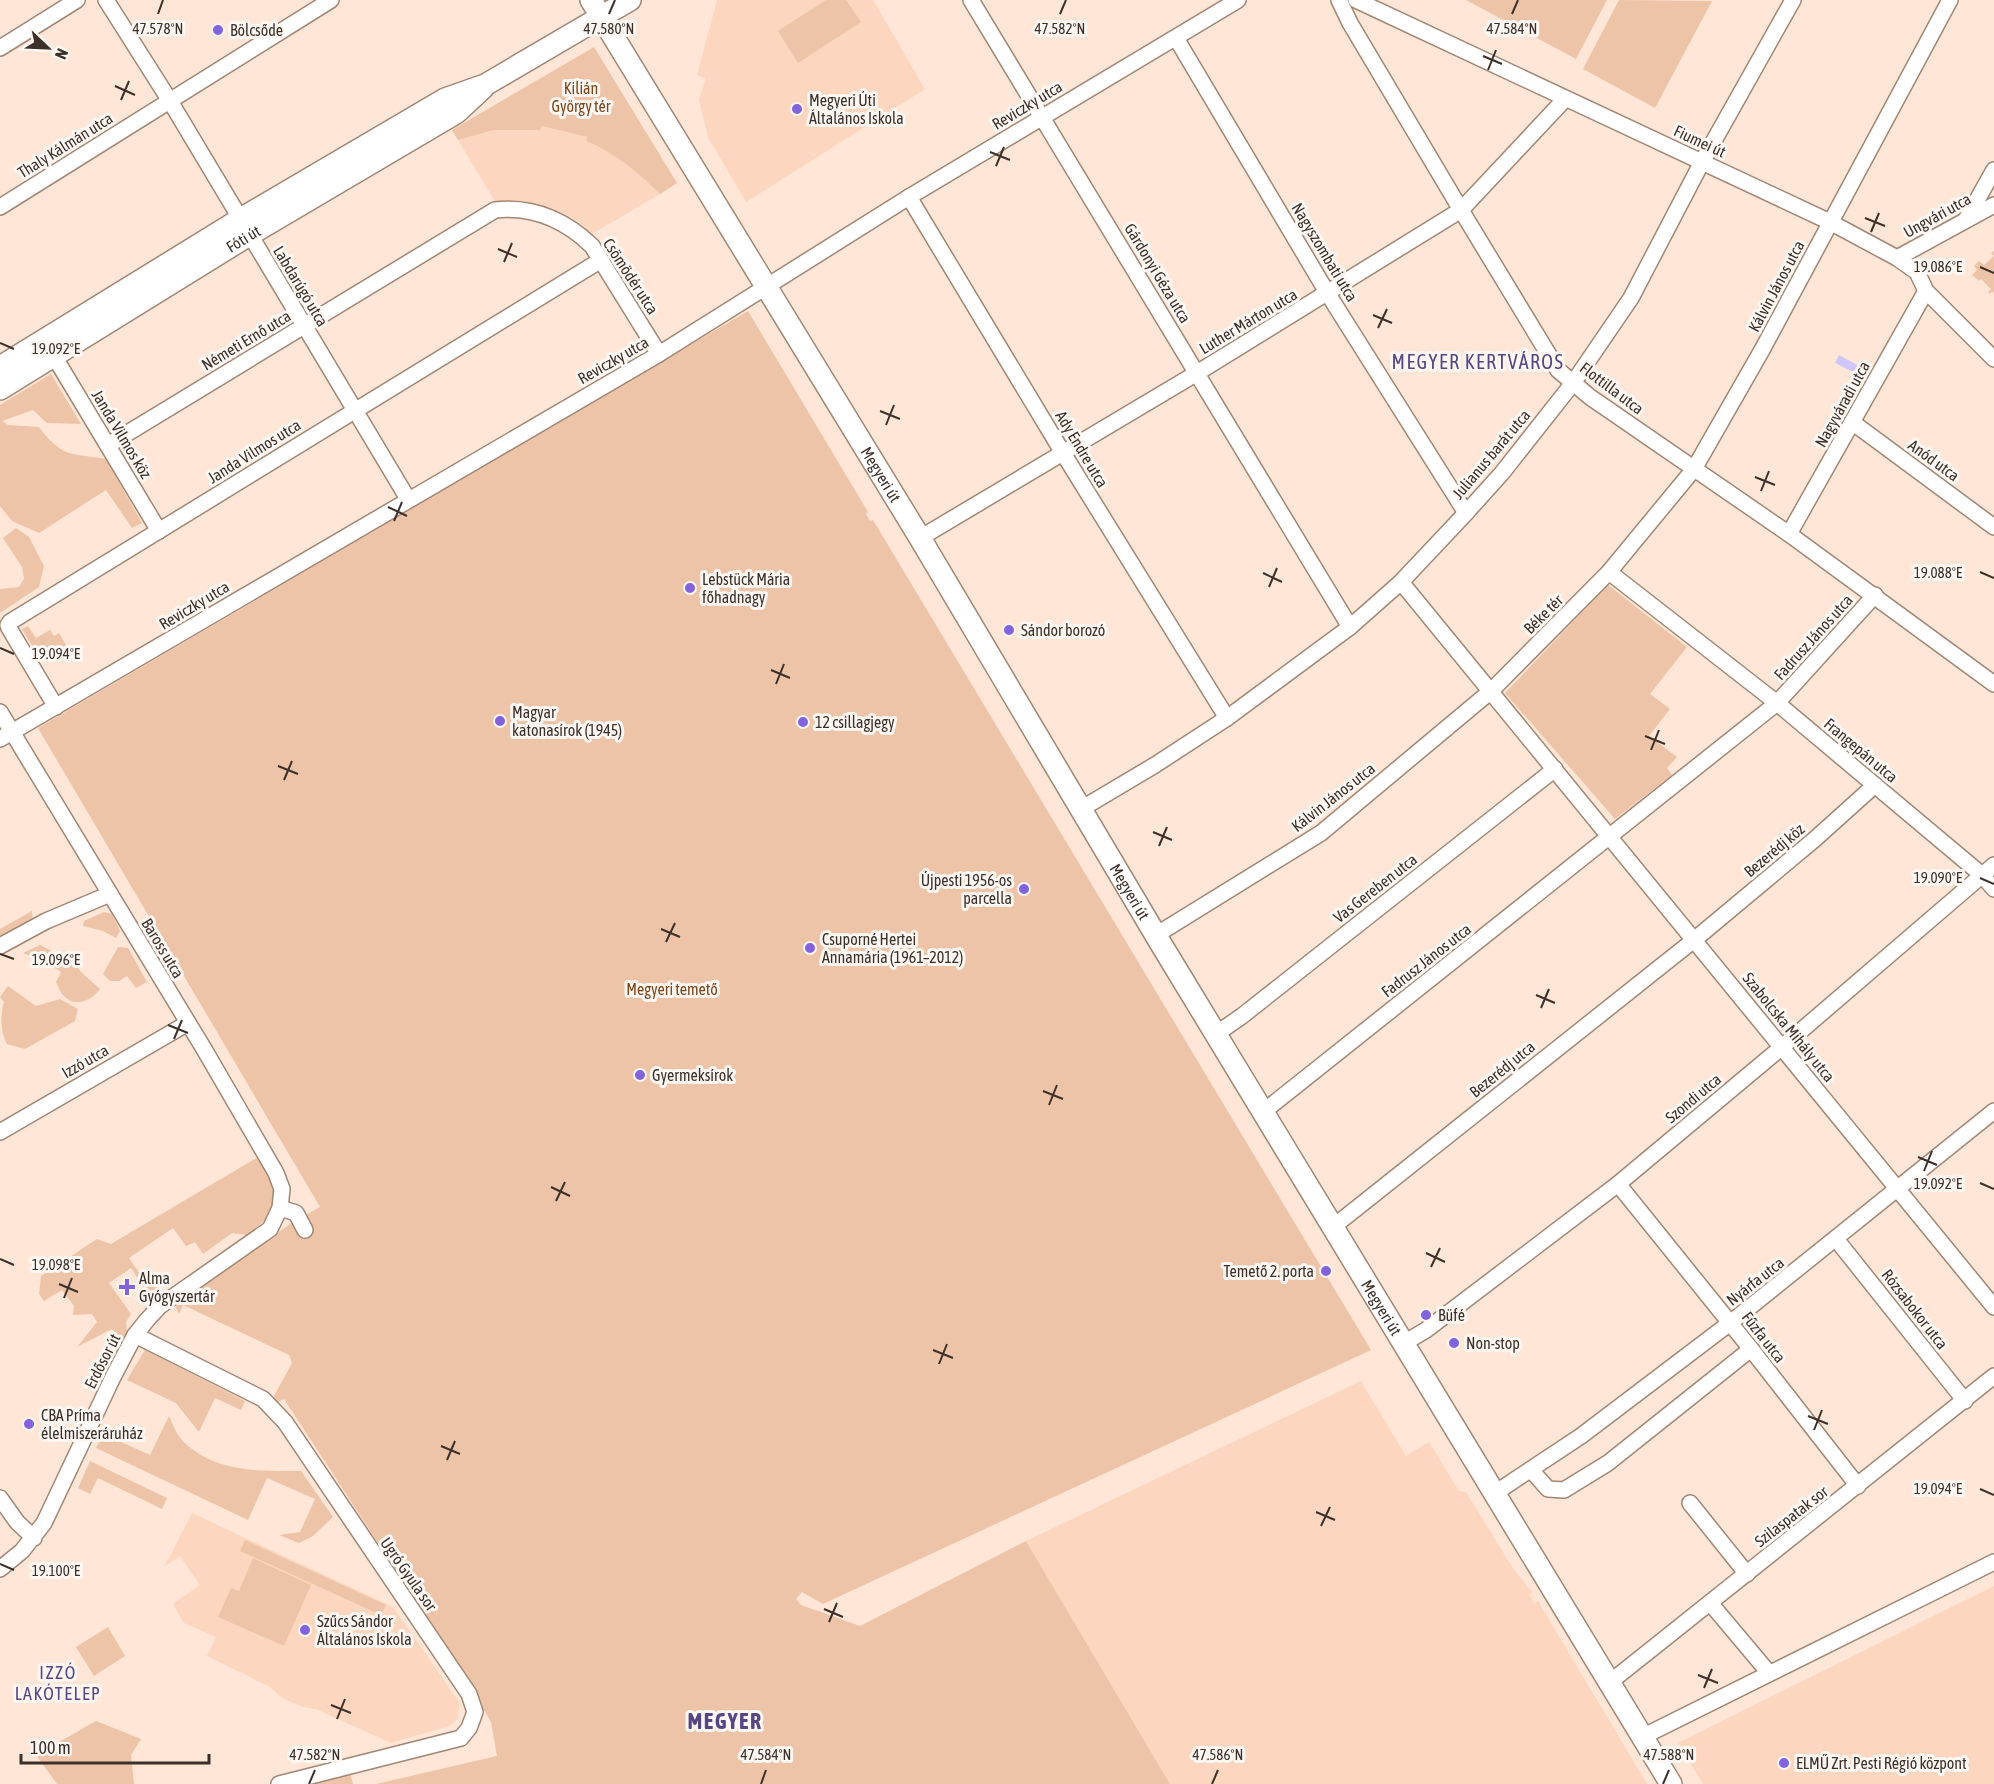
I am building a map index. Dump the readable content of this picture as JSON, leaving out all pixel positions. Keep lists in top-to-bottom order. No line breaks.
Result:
{"streets":{"main road":["Fóti út","Megyeri út"],"street":["Reviczky utca","Fiumei út","Thaly Kálmán utca","Ungvári utca","Nagyszombati utca","Gárdonyi Géza utca","Csömödér utca","Labdarúgó utca","Kálvin János utca","Luther Márton utca","Németi Ernő utca","Flottilla utca","Nagyváradi utca","Janda Vilmos köz","Ady Endre utca","Janda Vilmos utca","Julianus barát utca","Anód utca","Béke tér","Fadrusz János utca","Frangepán utca","Bezerédj köz","Vas Gereben utca","Baross utca","Szabolcska Mihály utca","Izzó utca","Bezerédj utca","Szondi utca","Nyárfa utca","Rózsabokor utca","Fűzfa utca","Erdősor út","Szilaspatak sor","Ugró Gyula sor"]},"crossings":[["Reviczky utca","Nagyszombati utca"],["Reviczky utca","Gárdonyi Géza utca"],["Reviczky utca","Csömödér utca"],["Reviczky utca","Labdarúgó utca"],["Reviczky utca","Ady Endre utca"],["Reviczky utca","Janda Vilmos utca"],["Reviczky utca","Megyeri út"],["Reviczky utca","Baross utca"],["Fiumei út","Ungvári utca"],["Fiumei út","Kálvin János utca"],["Fiumei út","Luther Márton utca"],["Fiumei út","Nagyváradi utca"],["Fiumei út","Julianus barát utca"],["Thaly Kálmán utca","Labdarúgó utca"],["Fóti út","Labdarúgó utca"],["Fóti út","Janda Vilmos köz"],["Fóti út","Megyeri út"],["Nagyszombati utca","Luther Márton utca"],["Nagyszombati utca","Julianus barát utca"],["Gárdonyi Géza utca","Luther Márton utca"],["Gárdonyi Géza utca","Julianus barát utca"],["Csömödér utca","Németi Ernő utca"],["Csömödér utca","Janda Vilmos utca"],["Labdarúgó utca","Németi Ernő utca"],["Labdarúgó utca","Janda Vilmos utca"],["Kálvin János utca","Flottilla utca"],["Kálvin János utca","Megyeri út"],["Kálvin János utca","Béke tér"],["Kálvin János utca","Frangepán utca"],["Luther Márton utca","Flottilla utca"],["Luther Márton utca","Ady Endre utca"],["Luther Márton utca","Megyeri út"],["Németi Ernő utca","Janda Vilmos köz"],["Flottilla utca","Nagyváradi utca"],["Flottilla utca","Julianus barát utca"],["Flottilla utca","Fadrusz János utca"],["Nagyváradi utca","Anód utca"],["Janda Vilmos köz","Janda Vilmos utca"],["Ady Endre utca","Julianus barát utca"],["Julianus barát utca","Megyeri út"],["Megyeri út","Fadrusz János utca"],["Megyeri út","Vas Gereben utca"],["Megyeri út","Bezerédj utca"],["Megyeri út","Szondi utca"],["Megyeri út","Nyárfa utca"],["Megyeri út","Szilaspatak sor"],["Béke tér","Frangepán utca"],["Fadrusz János utca","Frangepán utca"],["Fadrusz János utca","Szabolcska Mihály utca"],["Frangepán utca","Bezerédj köz"],["Frangepán utca","Szondi utca"],["Bezerédj köz","Szabolcska Mihály utca"],["Bezerédj köz","Bezerédj utca"],["Vas Gereben utca","Szabolcska Mihály utca"],["Baross utca","Izzó utca"],["Baross utca","Erdősor út"],["Szabolcska Mihály utca","Bezerédj utca"],["Szabolcska Mihály utca","Szondi utca"],["Szabolcska Mihály utca","Nyárfa utca"],["Szondi utca","Fűzfa utca"],["Nyárfa utca","Rózsabokor utca"],["Nyárfa utca","Fűzfa utca"],["Rózsabokor utca","Szilaspatak sor"],["Fűzfa utca","Szilaspatak sor"],["Erdősor út","Ugró Gyula sor"]],"districts":["MEGYER KERTVÁROS","IZZÓ LAKÓTELEP","MEGYER"],"parks":["Kilián György tér","Megyeri temető"],"places":{"other":["Bölcsőde","Megyeri Úti Általános Iskola","Lebstück Mária főhadnagy","Sándor borozó","Magyar katonasírok (1945)","12 csillagjegy","Újpesti 1956-os parcella","Csuporné Hertei Annamária (1961–2012)","Gyermeksírok","Temető 2. porta","Büfé","Non-stop","CBA Príma élelmiszeráruház","Szűcs Sándor Általános Iskola","ELMŰ Zrt. Pesti Régió központ"],"health":["Alma Gyógyszertár"]},"scale_bar":"100 m","north":"bottom right","coordinates":["47.578°N","47.580°N","47.582°N","47.584°N","19.086°E","19.092°E","19.088°E","19.094°E","19.090°E","19.096°E","19.098°E","19.100°E","47.586°N","47.588°N"]}
